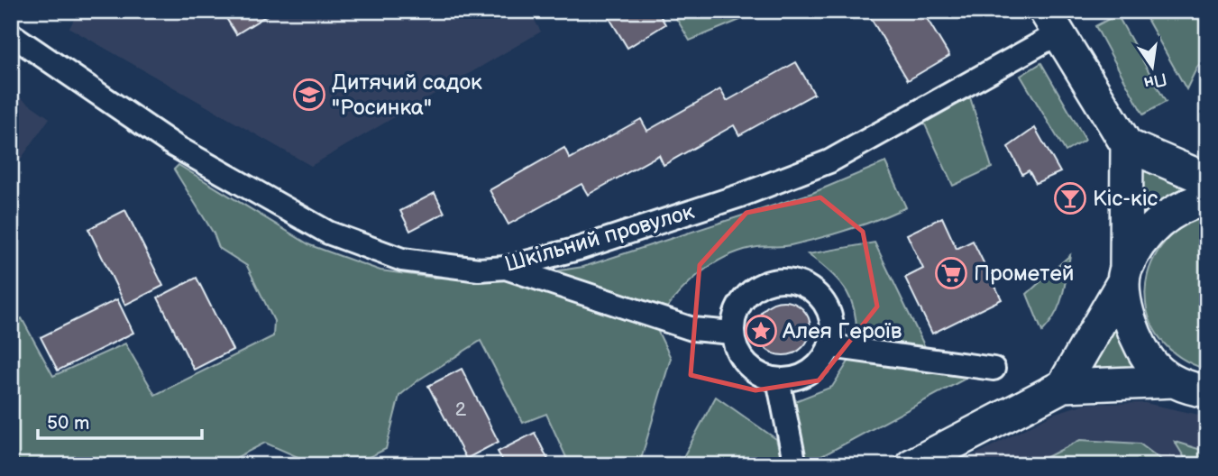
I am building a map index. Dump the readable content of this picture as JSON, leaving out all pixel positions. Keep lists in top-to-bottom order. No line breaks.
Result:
{"streets":{"street":["Шкільний провулок"]},"places":{"school or university":["Дитячий садок \"Росинка\""],"bar":["Кіс-кіс"],"supermarket":["Прометей"],"place":["Алея Героїв"]},"house_numbers":["2"],"scale_bar":"50 m","north":"bottom"}
